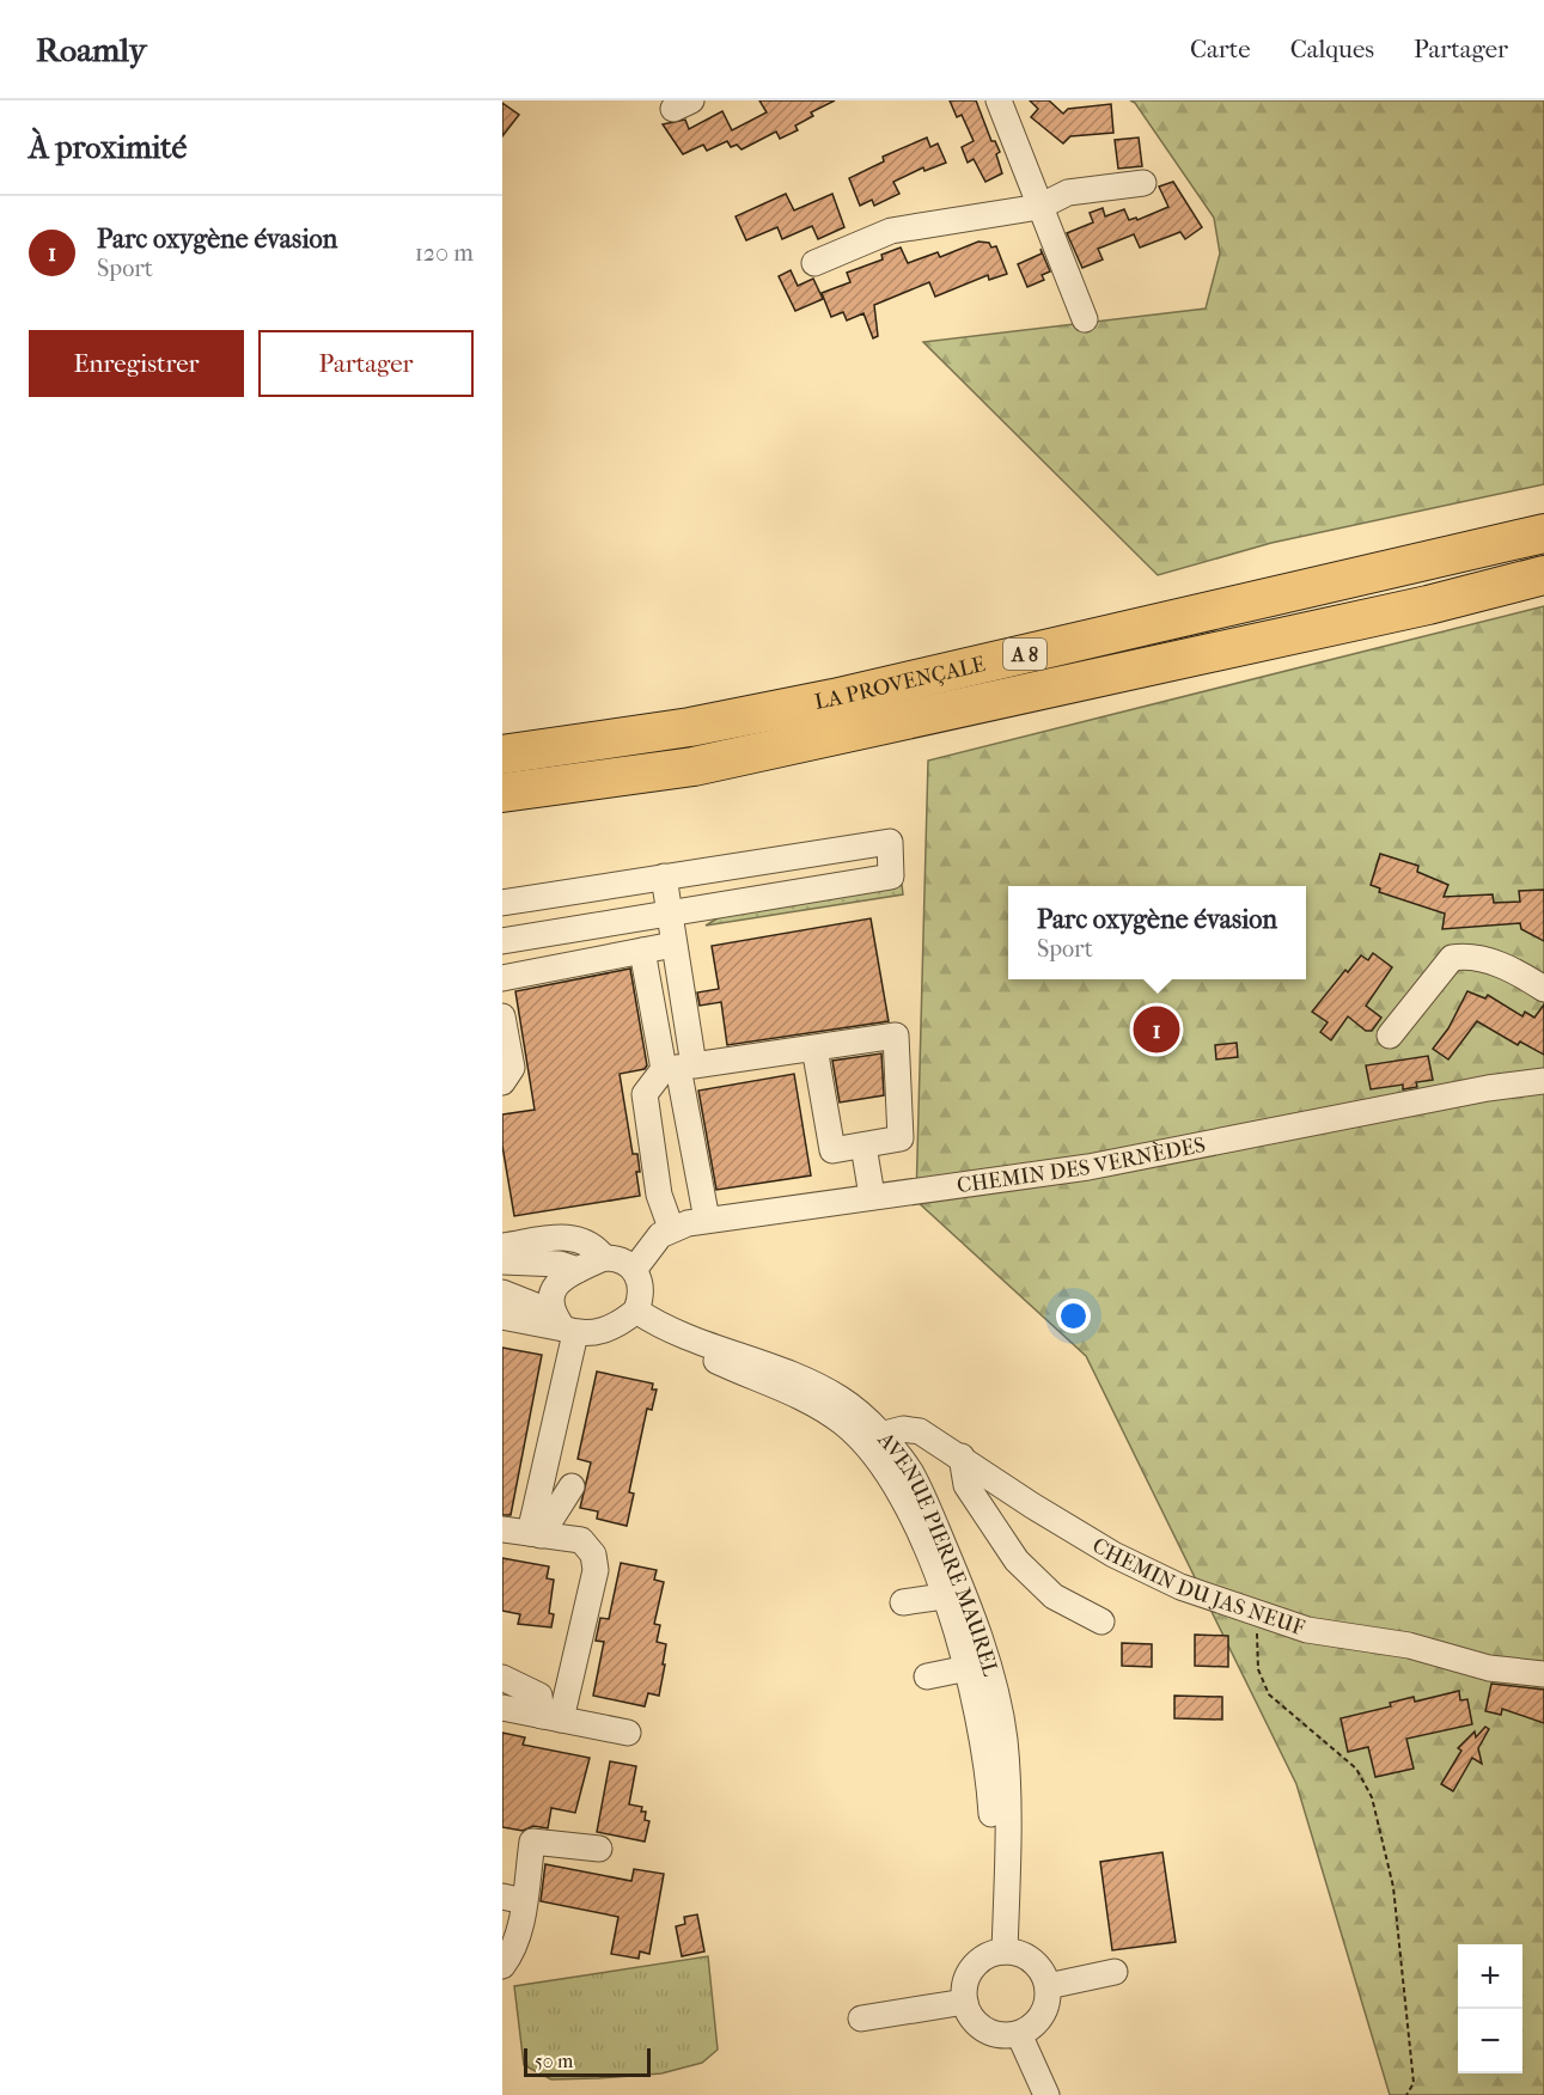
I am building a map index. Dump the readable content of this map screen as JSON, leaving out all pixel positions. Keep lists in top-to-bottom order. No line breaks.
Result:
{"streets":{"highway":["A 8","LA PROVENÇALE"],"street":["CHEMIN DES VERNÈDES","AVENUE PIERRE MAUREL","CHEMIN DU JAS NEUF"]},"crossings":[["AVENUE PIERRE MAUREL","CHEMIN DU JAS NEUF"]],"scale_bar":"50 m","page":{"header":"Roamly","nav":["Carte","Calques","Partager"],"heading":"À proximité","list":[{"mark":"1","name":"Parc oxygène évasion","note":"Sport","value":"120 m"}],"buttons":["Enregistrer","Partager"],"popup":["Parc oxygène évasion","Sport"],"pins":"1","map_buttons":["+","−"],"scale":"50 m"}}
